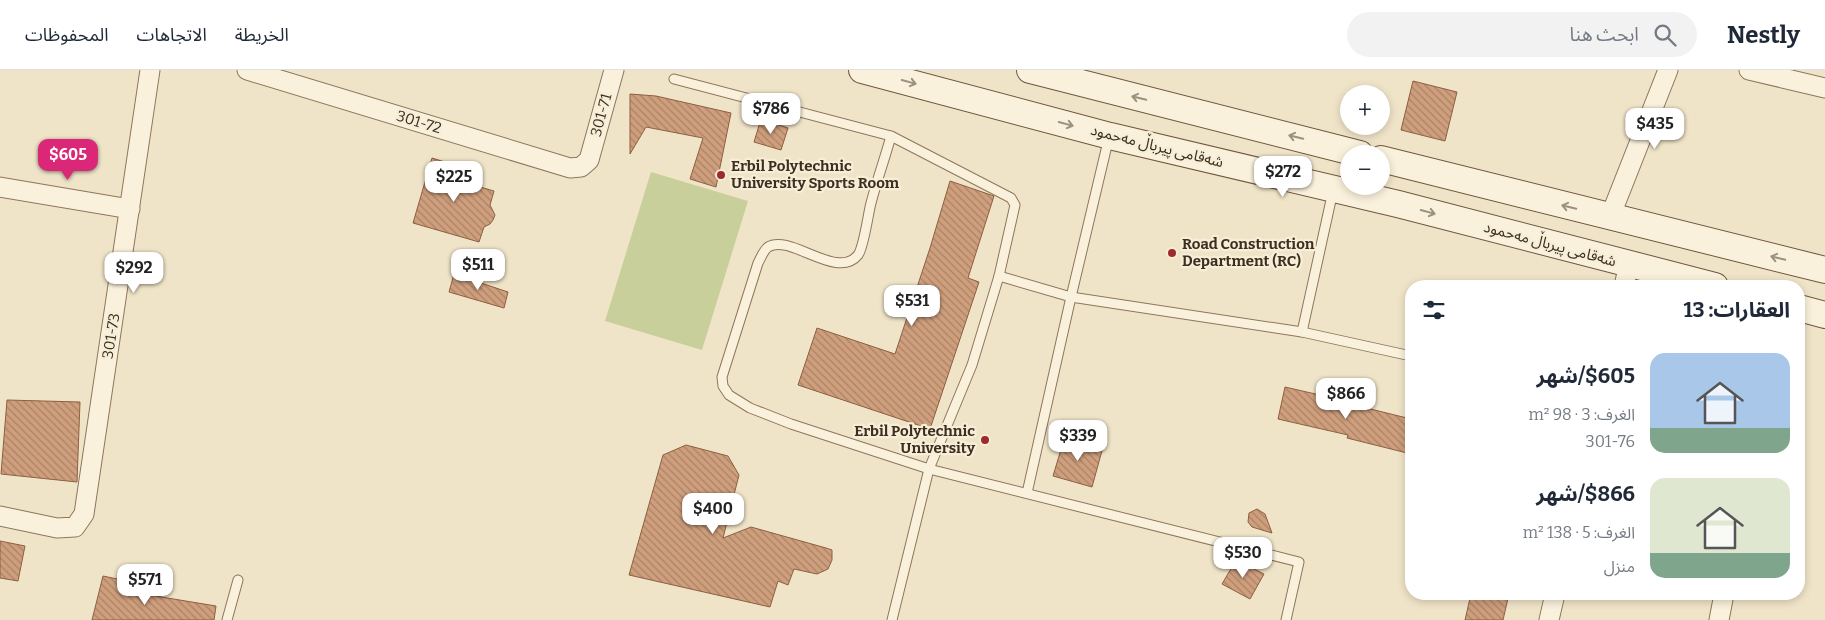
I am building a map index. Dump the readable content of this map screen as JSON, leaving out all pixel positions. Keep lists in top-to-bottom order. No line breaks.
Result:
{"streets":{"main road":["شەقامی پیرباڵ مەحمود"],"street":["301-71","301-72","301-73"]},"crossings":[["301-71","301-72"]],"places":["Erbil Polytechnic University Sports Room","Road Construction Department (RC)","Erbil Polytechnic University"],"page":{"header":"Nestly","search":"ابحث هنا","nav":["الخريطة","الاتجاهات","المحفوظات"],"map_buttons":["+","−"],"price":["$786","$435","$605","$272","$225","$511","$292","$531","$866","$339","$400","$530","$571"],"heading":"العقارات: 13","list":[{"name":"$605/شهر","note":"الغرف: 3 · 98 m² · 301-76"},{"name":"$866/شهر","note":"الغرف: 5 · 138 m² · منزل"}]}}
